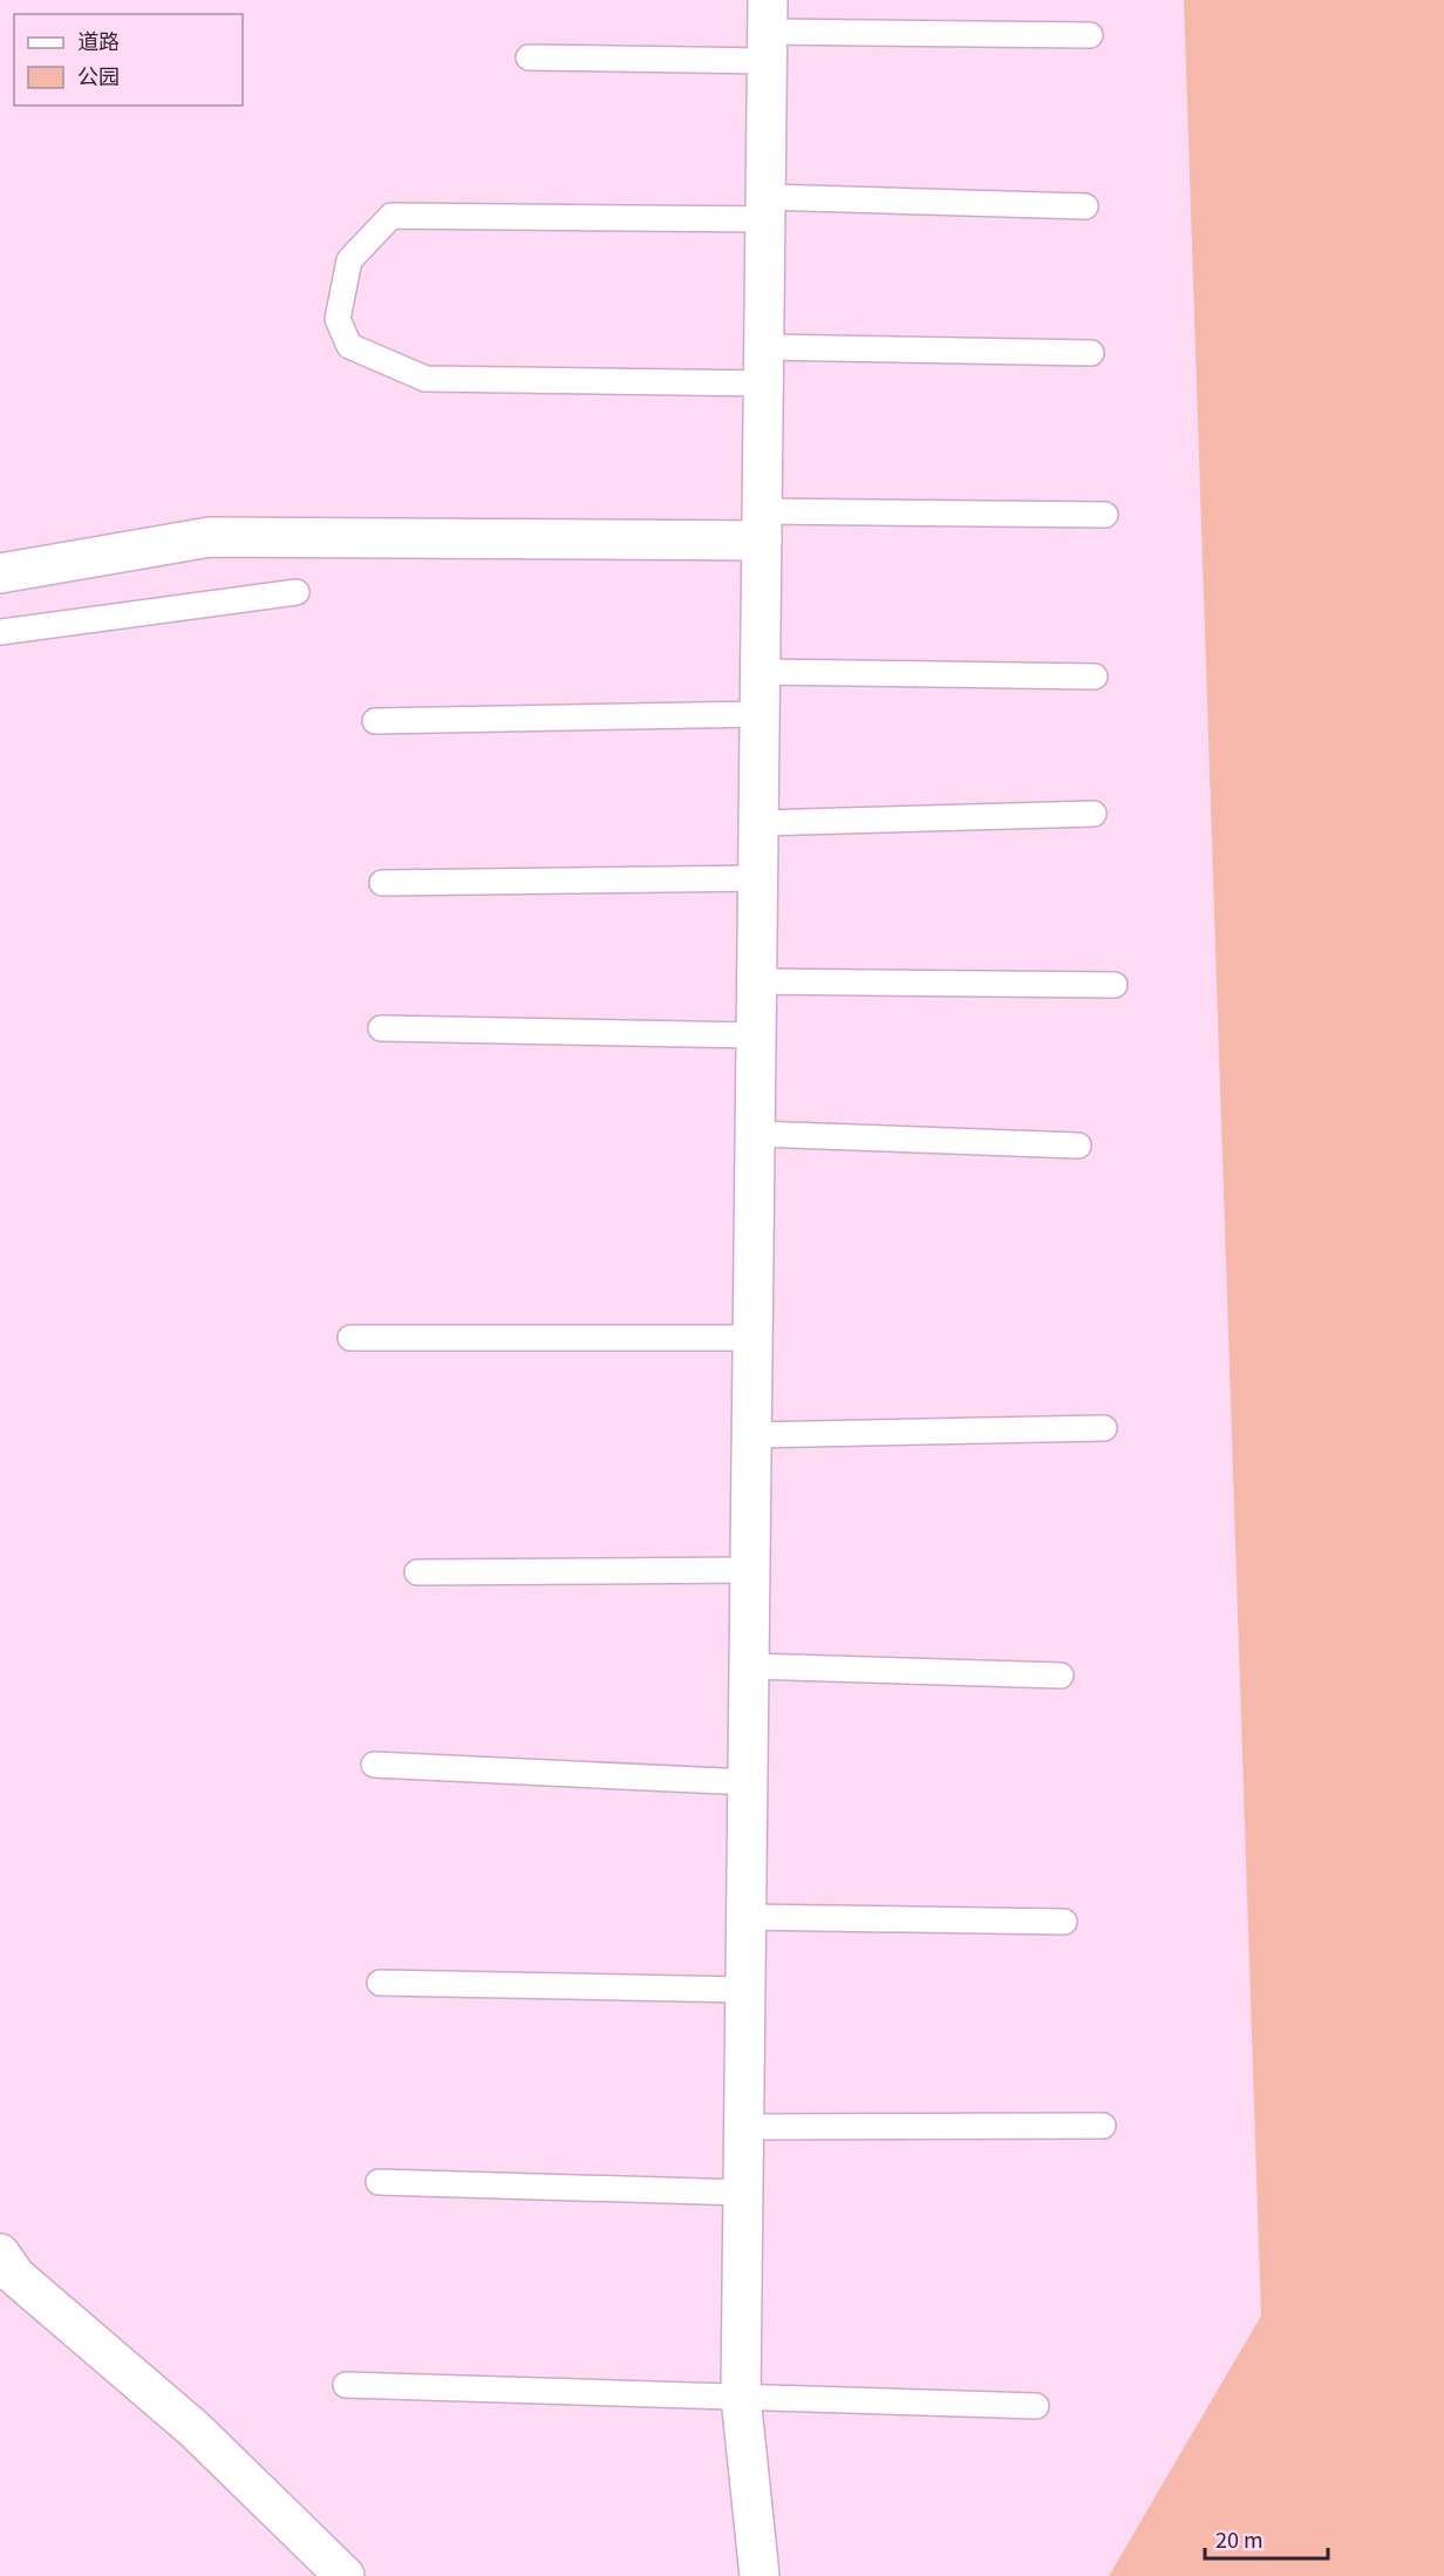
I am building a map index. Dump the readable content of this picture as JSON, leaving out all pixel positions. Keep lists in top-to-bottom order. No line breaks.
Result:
{"legend":["道路","公园"],"scale_bar":"20 m"}
